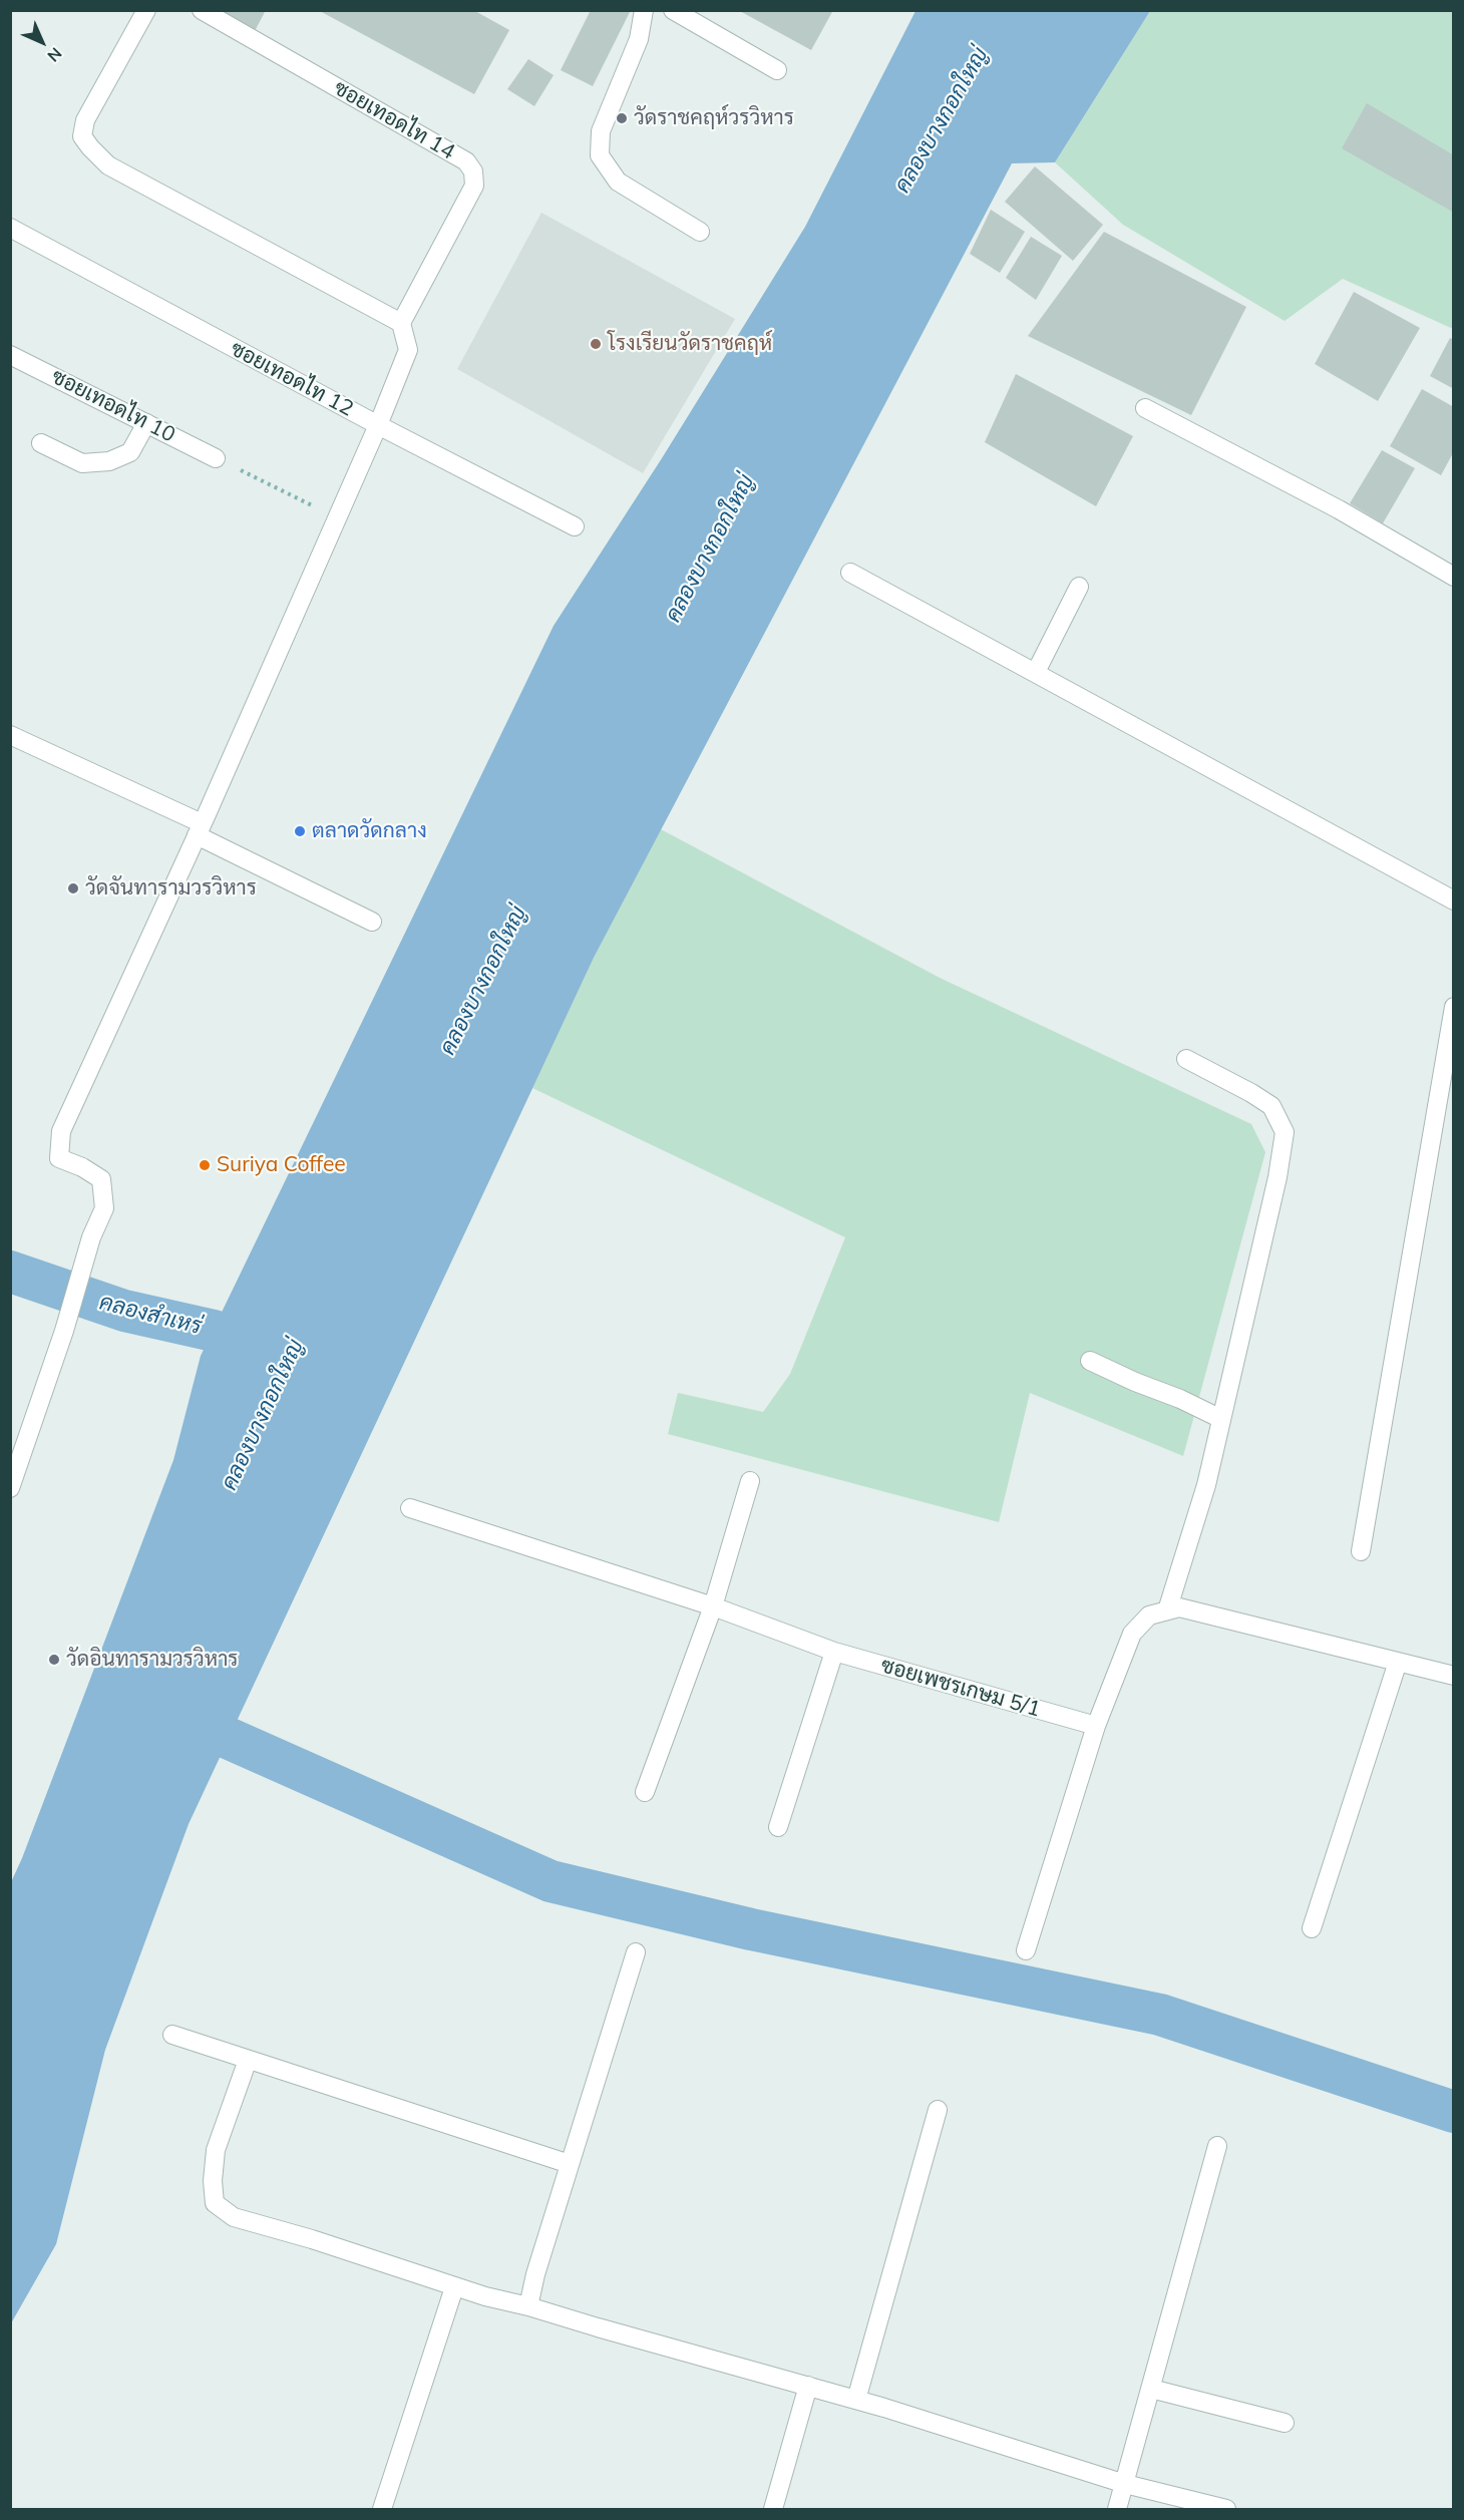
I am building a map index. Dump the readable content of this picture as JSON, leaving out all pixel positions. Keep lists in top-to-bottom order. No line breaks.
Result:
{"streets":{"street":["ซอยเทอดไท 14","ซอยเทอดไท 12","ซอยเทอดไท 10","ซอยเพชรเกษม 5/1"]},"water":["คลองบางกอกใหญ่","คลองสำเหร่"],"places":["วัดราชคฤห์วรวิหาร","โรงเรียนวัดราชคฤห์","ตลาดวัดกลาง","วัดจันทารามวรวิหาร","Suriya Coffee","วัดอินทารามวรวิหาร"],"north":"bottom right"}
